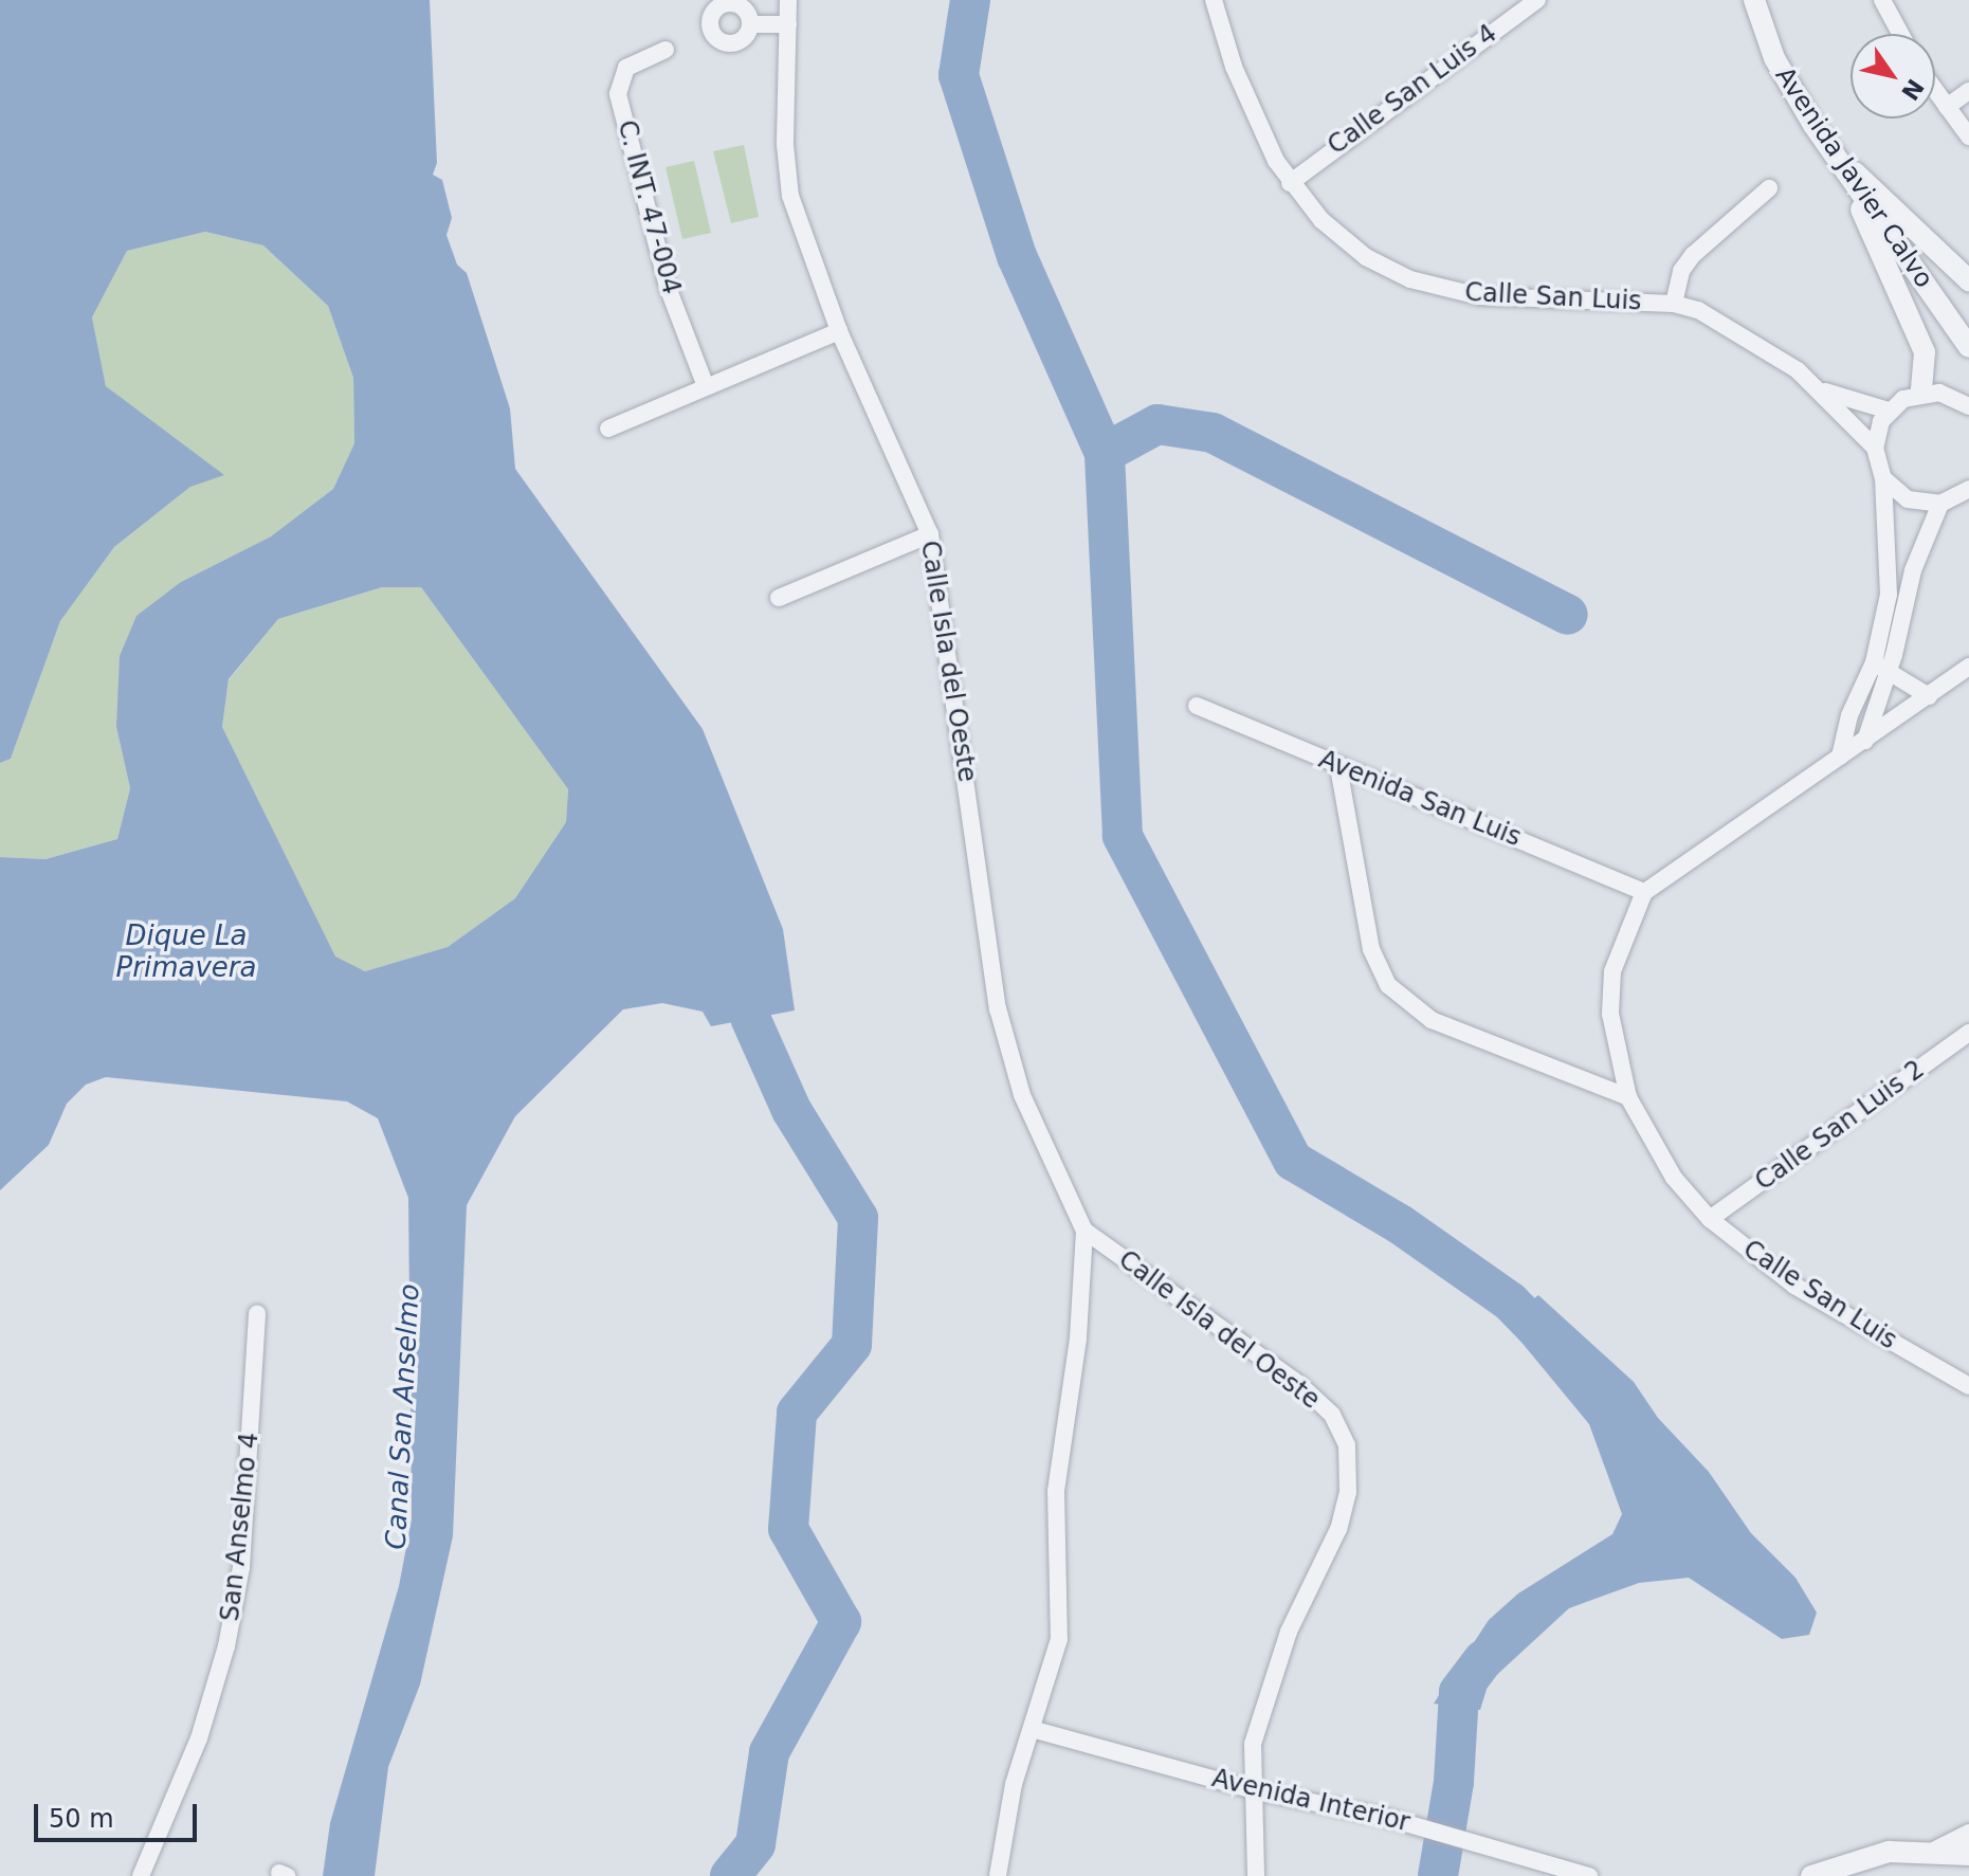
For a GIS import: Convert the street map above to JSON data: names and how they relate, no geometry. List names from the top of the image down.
{
  "streets": {
    "street": [
      "Calle San Luis 4",
      "Avenida Javier Calvo",
      "C. INT. 47-004",
      "Calle San Luis",
      "Calle Isla del Oeste",
      "Avenida San Luis",
      "Calle San Luis 2",
      "San Anselmo 4",
      "Avenida Interior"
    ]
  },
  "crossings": [
    ["Calle San Luis 4", "Calle San Luis"],
    ["Calle San Luis", "Avenida San Luis"],
    ["Calle San Luis", "Calle San Luis 2"],
    ["Calle Isla del Oeste", "Avenida Interior"]
  ],
  "water": ["Dique La Primavera", "Canal San Anselmo"],
  "scale_bar": "50 m",
  "north": "bottom right"
}
